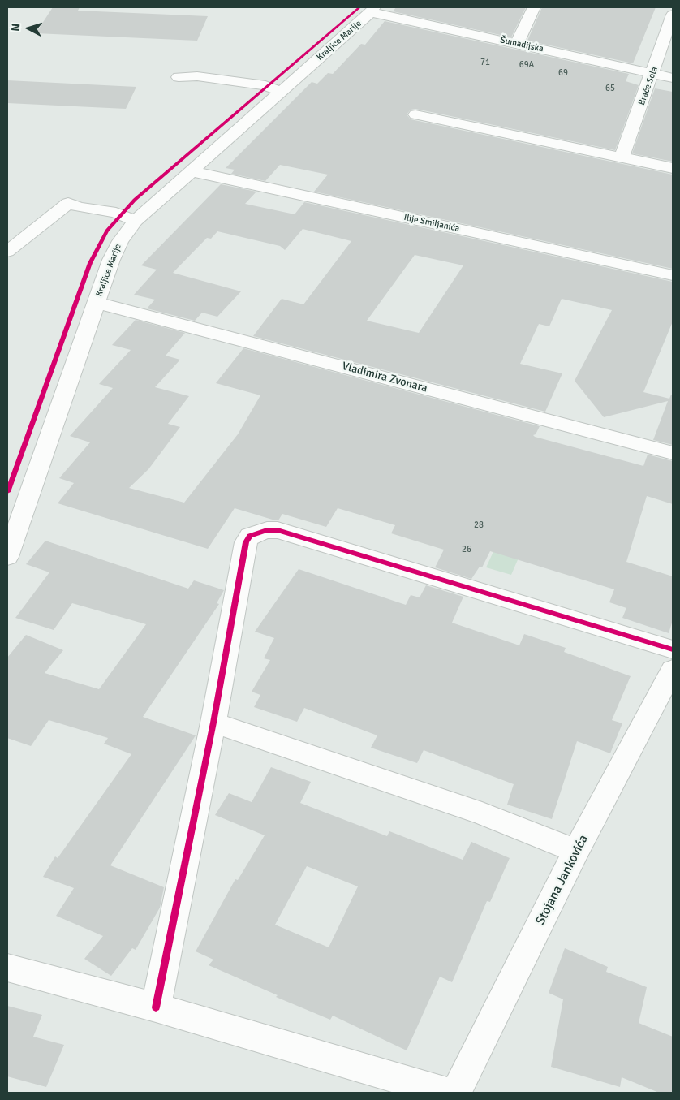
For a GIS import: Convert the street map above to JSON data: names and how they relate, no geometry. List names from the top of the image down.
{
  "streets": {
    "street": [
      "Kraljice Marije",
      "Šumadijska",
      "Braće Sola",
      "Ilije Smiljanića",
      "Vladimira Zvonara",
      "Stojana Jankovića"
    ]
  },
  "crossings": [
    ["Kraljice Marije", "Šumadijska"],
    ["Kraljice Marije", "Ilije Smiljanića"],
    ["Kraljice Marije", "Vladimira Zvonara"],
    ["Šumadijska", "Braće Sola"]
  ],
  "house_numbers": [
    "71",
    "69A",
    "69",
    "65",
    "28",
    "26"
  ],
  "north": "left"
}
